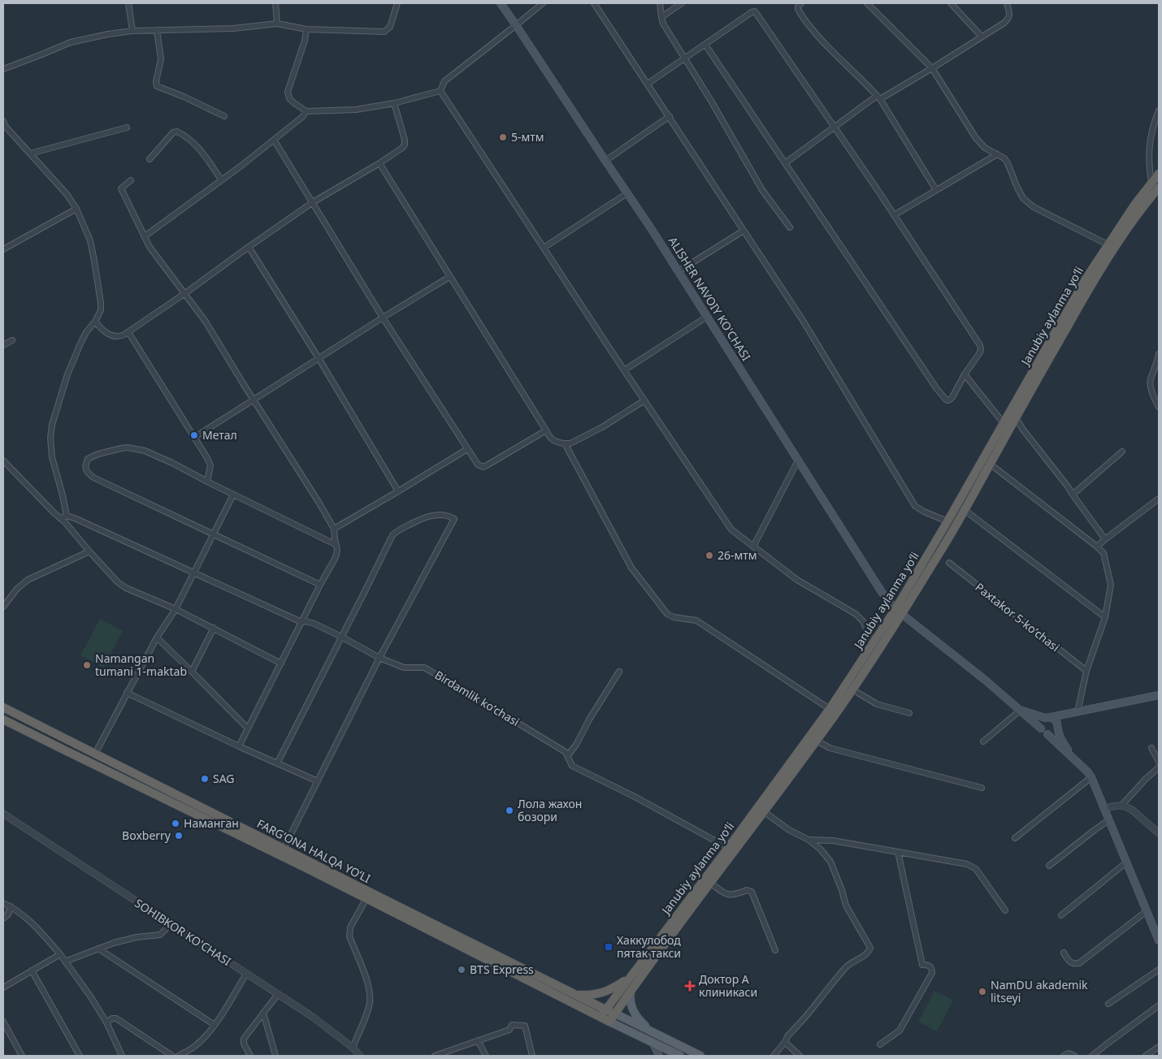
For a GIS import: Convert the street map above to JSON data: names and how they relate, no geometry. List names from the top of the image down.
{
  "streets": {
    "highway": ["Janubiy aylanma yoʻli", "FARG‘ONA HALQA YO‘LI"],
    "main road": ["ALISHER NAVOIY KO'CHASI"],
    "street": ["Paxtakor 5-koʻchasi", "Birdamlik koʻchasi", "SOHIBKOR KO'CHASI"]
  },
  "crossings": [
    ["ALISHER NAVOIY KO'CHASI", "Janubiy aylanma yoʻli"],
    ["Janubiy aylanma yoʻli", "Birdamlik koʻchasi"],
    ["Janubiy aylanma yoʻli", "FARG‘ONA HALQA YO‘LI"]
  ],
  "places": {
    "other": [
      "5-мтм",
      "Метал",
      "26-мтм",
      "Namangan tumani 1-maktab",
      "SAG",
      "Лола жахон бозори",
      "Наманган",
      "Boxberry",
      "BTS Express",
      "NamDU akademik litseyi"
    ],
    "transit": ["Хаккулобод пятак такси"],
    "health": ["Доктор А клиникаси"]
  }
}
